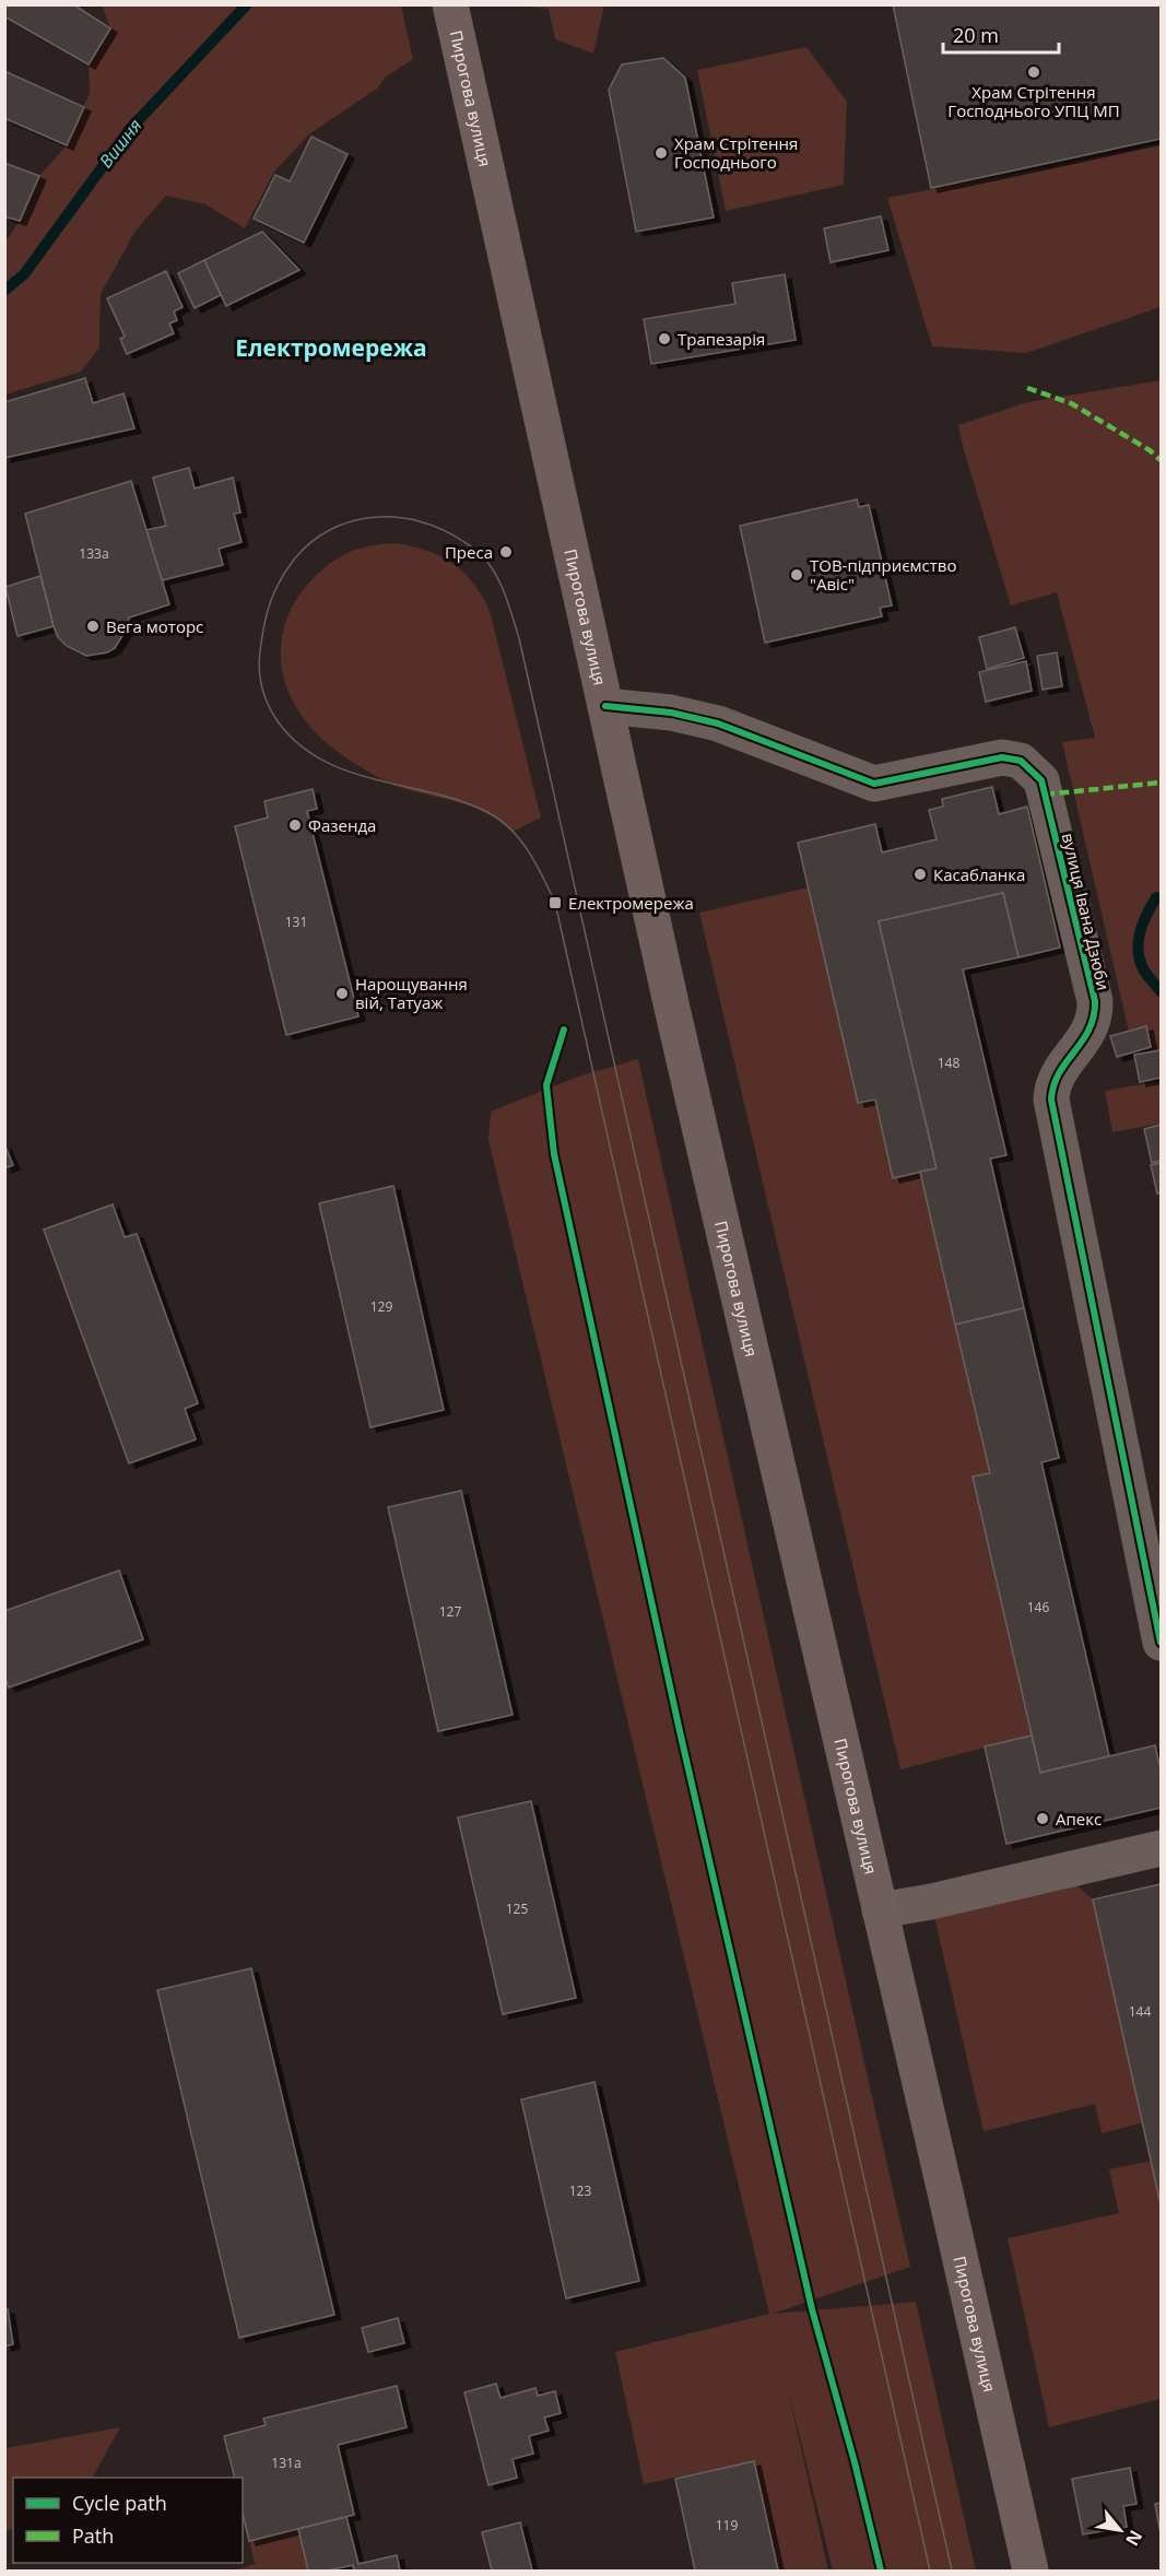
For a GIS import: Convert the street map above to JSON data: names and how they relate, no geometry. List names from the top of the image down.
{
  "streets": {
    "main road": ["Пирогова вулиця"],
    "street": ["вулиця Івана Дзюби"]
  },
  "crossings": [
    ["Пирогова вулиця", "вулиця Івана Дзюби"]
  ],
  "districts": ["Електромережа"],
  "water": ["Вишня"],
  "places": {
    "other": [
      "Храм Стрітення Господнього УПЦ МП",
      "Храм Стрітення Господнього",
      "Трапезарія",
      "Преса",
      "ТОВ-підприємство \"Авіс\"",
      "Вега моторс",
      "Фазенда",
      "Касабланка",
      "Нарощування вій, Татуаж",
      "Апекс"
    ],
    "transit": ["Електромережа"]
  },
  "house_numbers": [
    "133а",
    "131",
    "148",
    "129",
    "146",
    "127",
    "125",
    "144",
    "123",
    "131а",
    "119"
  ],
  "legend": ["Cycle path", "Path"],
  "scale_bar": "20 m",
  "north": "bottom right"
}
